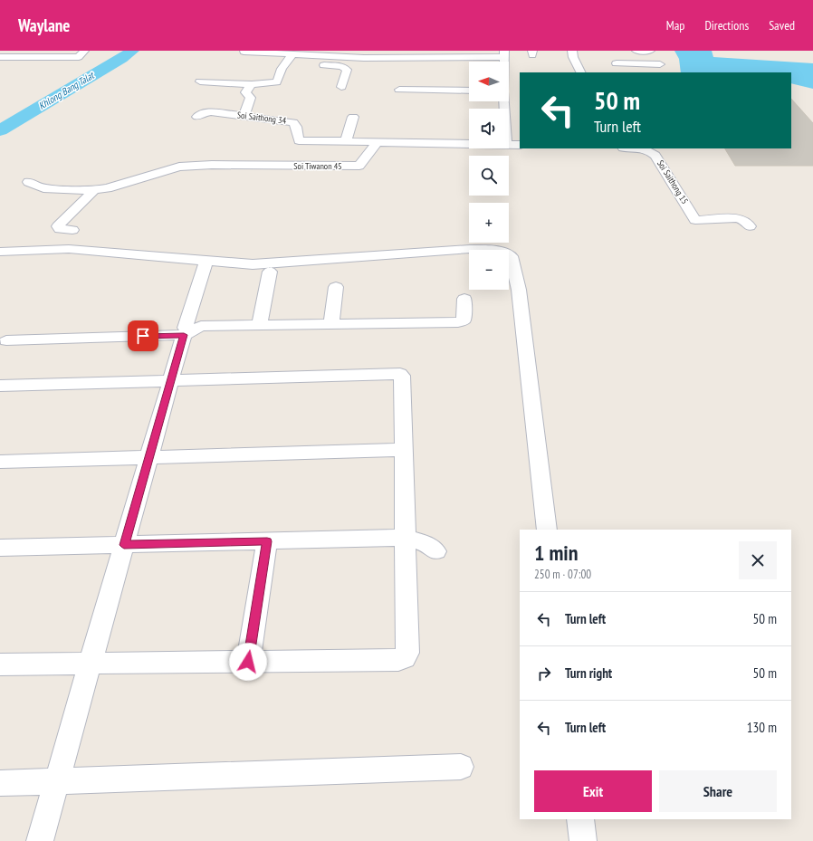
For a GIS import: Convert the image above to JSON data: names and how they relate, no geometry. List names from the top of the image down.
{
  "streets": {
    "street": ["Soi Saithong 34", "Soi Tiwanon 45", "Soi Saithong 15"]
  },
  "crossings": [
    ["Soi Saithong 34", "Soi Tiwanon 45"]
  ],
  "water": ["Khlong Bang Talat"],
  "north": "left",
  "page": {
    "header": "Waylane",
    "nav": ["Map", "Directions", "Saved"],
    "map_buttons": ["+", "−"],
    "turn": ["50 m", "Turn left"],
    "heading": ["1 min", "250 m · 07:00"],
    "list": [
      {
        "name": "Turn left",
        "value": "50 m"
      },
      {
        "name": "Turn right",
        "value": "50 m"
      },
      {
        "name": "Turn left",
        "value": "130 m"
      }
    ],
    "buttons": ["Exit", "Share"]
  }
}
